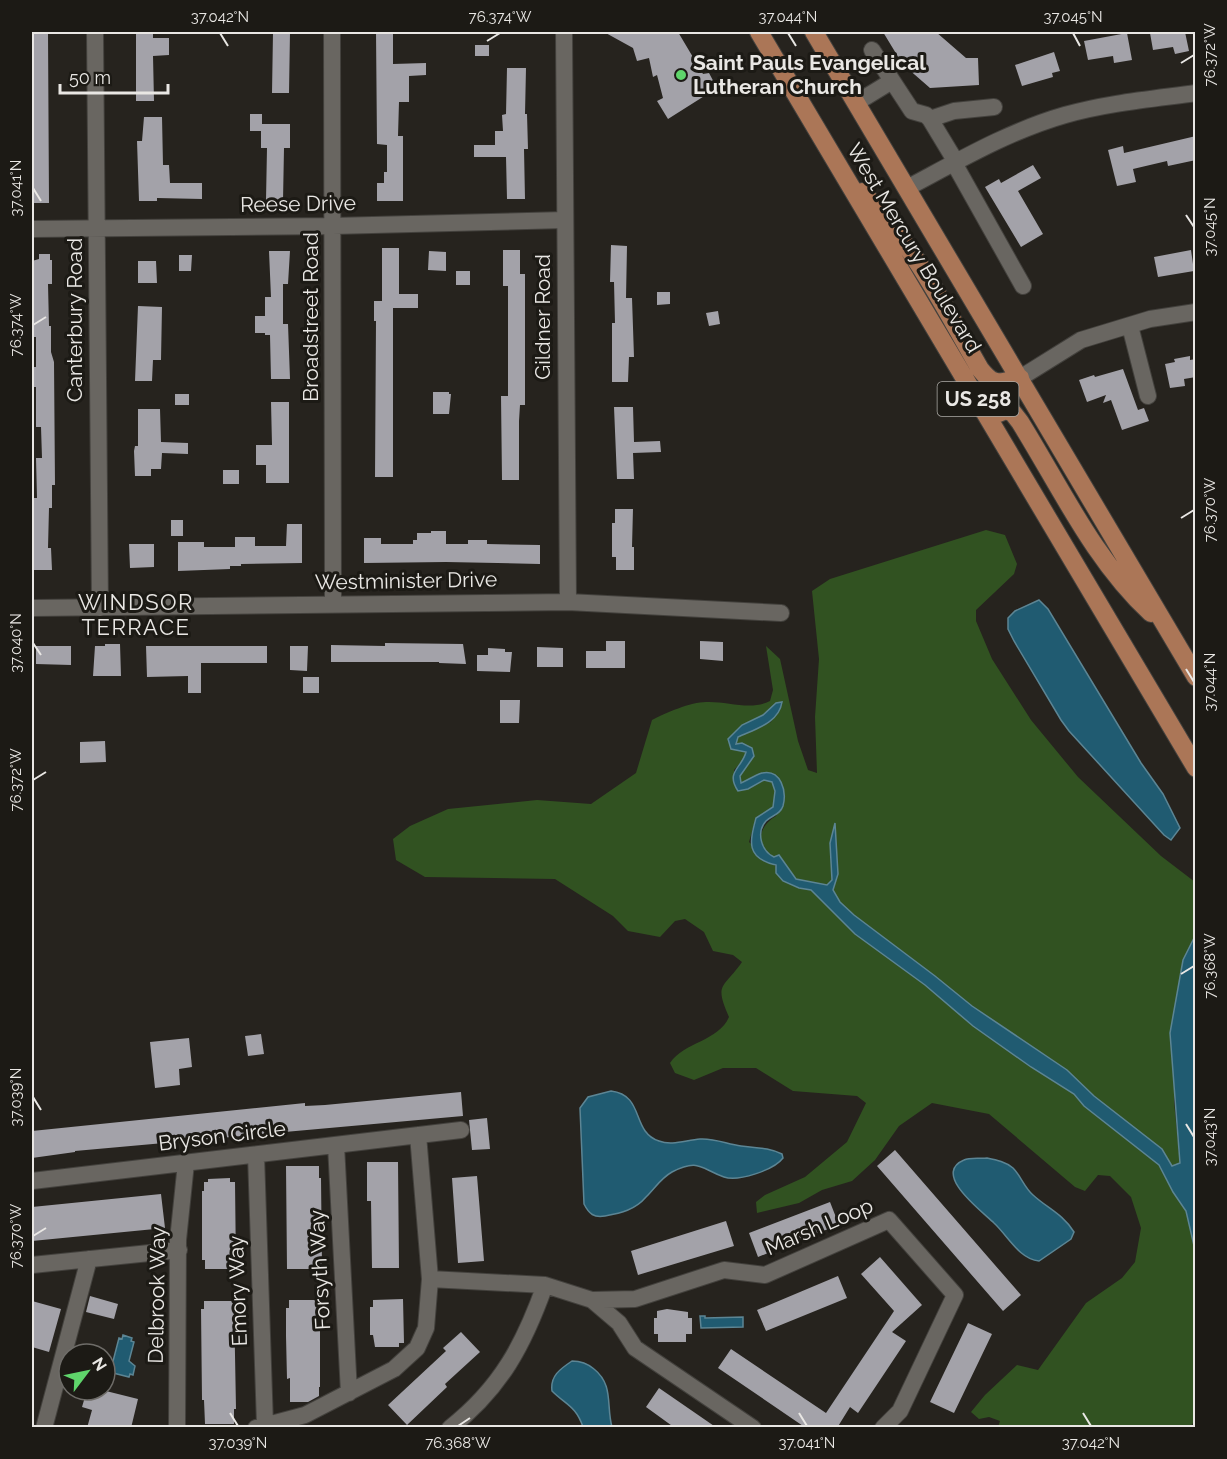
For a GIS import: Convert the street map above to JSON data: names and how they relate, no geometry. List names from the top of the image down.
{
  "streets": {
    "main road": ["West Mercury Boulevard", "US 258"],
    "street": [
      "Reese Drive",
      "Broadstreet Road",
      "Gildner Road",
      "Canterbury Road",
      "Westminister Drive",
      "Bryson Circle",
      "Marsh Loop",
      "Forsyth Way",
      "Emory Way",
      "Delbrook Way"
    ]
  },
  "crossings": [
    ["Reese Drive", "Broadstreet Road"],
    ["Reese Drive", "Gildner Road"],
    ["Reese Drive", "Canterbury Road"],
    ["Broadstreet Road", "Westminister Drive"],
    ["Gildner Road", "Westminister Drive"],
    ["Canterbury Road", "Westminister Drive"],
    ["Bryson Circle", "Forsyth Way"],
    ["Bryson Circle", "Emory Way"],
    ["Bryson Circle", "Delbrook Way"]
  ],
  "districts": ["WINDSOR TERRACE"],
  "places": ["Saint Pauls Evangelical Lutheran Church"],
  "scale_bar": "50 m",
  "north": "top right",
  "coordinates": [
    "37.042°N",
    "76.374°W",
    "37.044°N",
    "37.045°N",
    "76.372°W",
    "37.041°N",
    "76.370°W",
    "37.040°N",
    "76.368°W",
    "37.039°N",
    "37.043°N"
  ]
}
